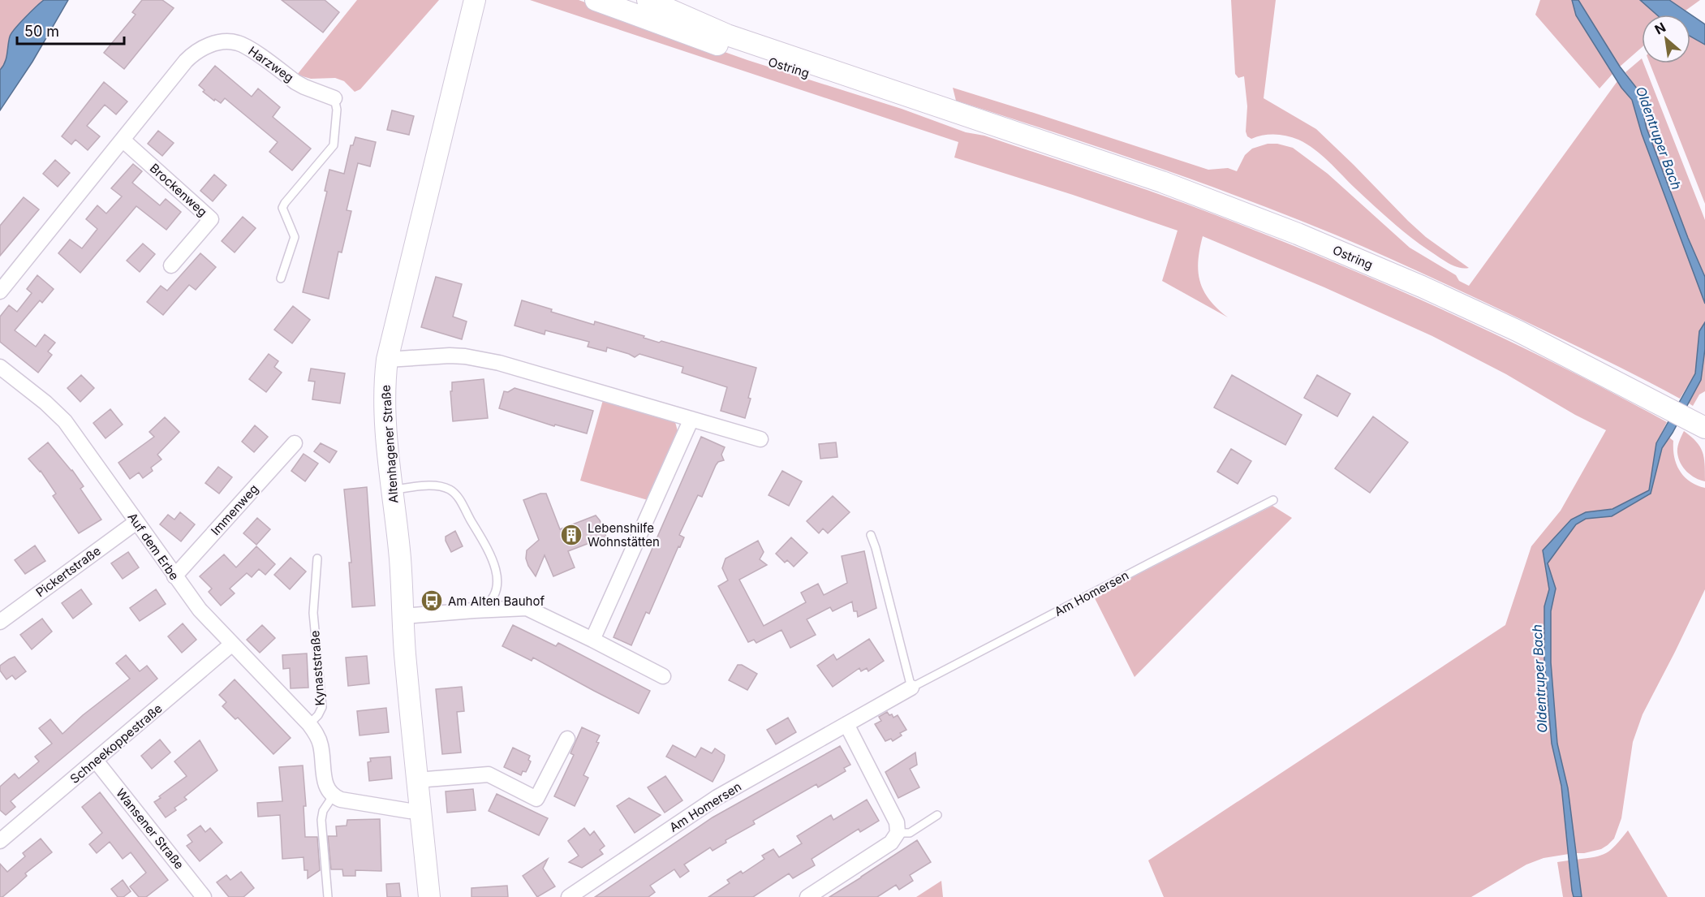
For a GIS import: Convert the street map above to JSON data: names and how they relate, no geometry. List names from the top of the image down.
{
  "streets": {
    "main road": ["Ostring", "Altenhagener Straße"],
    "street": [
      "Harzweg",
      "Brockenweg",
      "Immenweg",
      "Auf dem Erbe",
      "Pickertstraße",
      "Am Homersen",
      "Schneekoppestraße",
      "Wansener Straße"
    ],
    "lane": ["Kynaststraße"]
  },
  "crossings": [
    ["Harzweg", "Brockenweg"],
    ["Immenweg", "Auf dem Erbe"],
    ["Auf dem Erbe", "Pickertstraße"],
    ["Auf dem Erbe", "Kynaststraße"],
    ["Auf dem Erbe", "Schneekoppestraße"],
    ["Schneekoppestraße", "Wansener Straße"]
  ],
  "water": ["Oldentruper Bach"],
  "places": {
    "building": ["Lebenshilfe Wohnstätten"],
    "bus stop": ["Am Alten Bauhof"]
  },
  "scale_bar": "50 m",
  "north": "top left"
}
